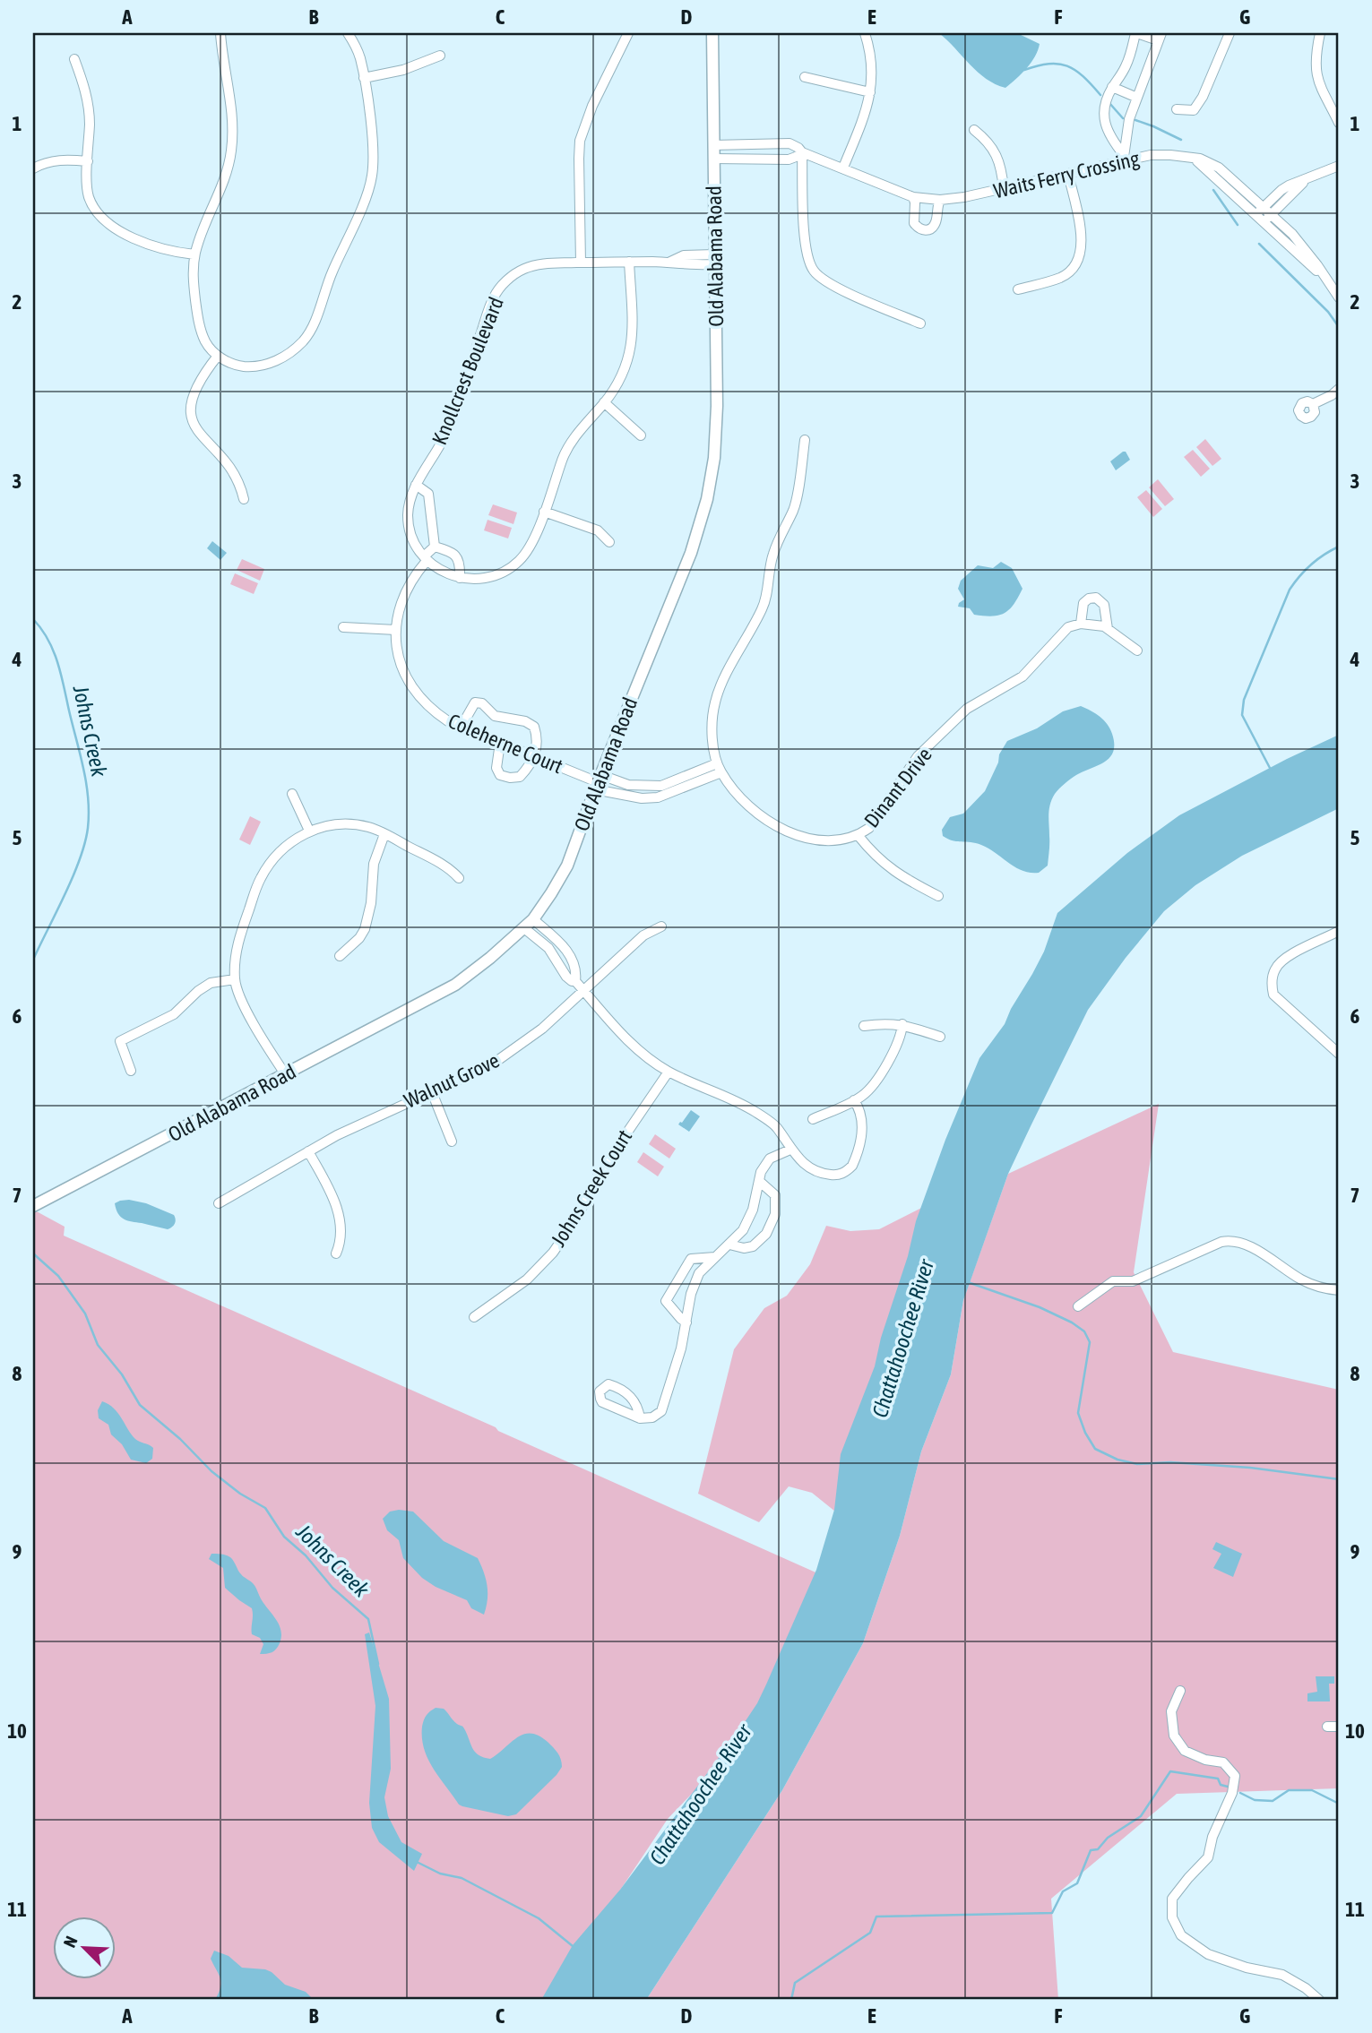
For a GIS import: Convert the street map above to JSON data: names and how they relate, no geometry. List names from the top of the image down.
{
  "streets": {
    "main road": ["Old Alabama Road"],
    "street": [
      "Waits Ferry Crossing",
      "Knollcrest Boulevard",
      "Coleherne Court",
      "Dinant Drive",
      "Walnut Grove",
      "Johns Creek Court"
    ]
  },
  "crossings": [
    ["Waits Ferry Crossing", "Old Alabama Road"],
    ["Old Alabama Road", "Knollcrest Boulevard"],
    ["Old Alabama Road", "Coleherne Court"],
    ["Knollcrest Boulevard", "Coleherne Court"]
  ],
  "water": ["Johns Creek", "Chattahoochee River"],
  "north": "top left",
  "grid": {
    "columns": [
      "A",
      "B",
      "C",
      "D",
      "E",
      "F",
      "G"
    ],
    "rows": [
      "1",
      "2",
      "3",
      "4",
      "5",
      "6",
      "7",
      "8",
      "9",
      "10",
      "11"
    ]
  }
}
